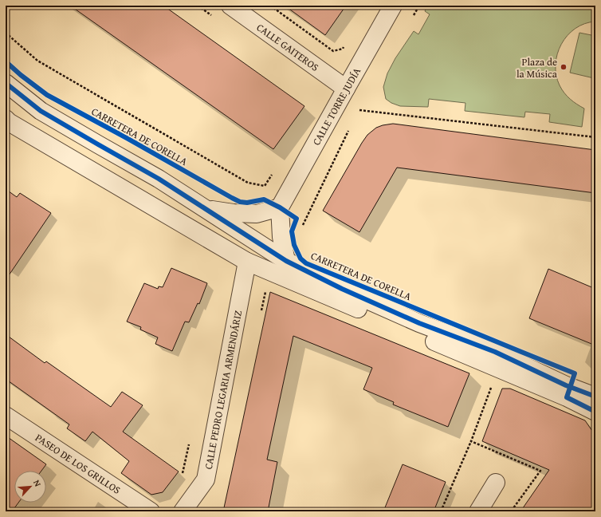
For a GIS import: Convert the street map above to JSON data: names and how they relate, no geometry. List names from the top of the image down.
{
  "streets": {
    "street": [
      "CALLE GAITEROS",
      "CALLE TORRE JUDÍA",
      "CARRETERA DE CORELLA",
      "CALLE PEDRO LEGARIA ARMENDÁRIZ",
      "PASEO DE LOS GRILLOS"
    ]
  },
  "crossings": [
    ["CALLE GAITEROS", "CALLE TORRE JUDÍA"]
  ],
  "places": ["Plaza de la Música"],
  "north": "top right"
}
